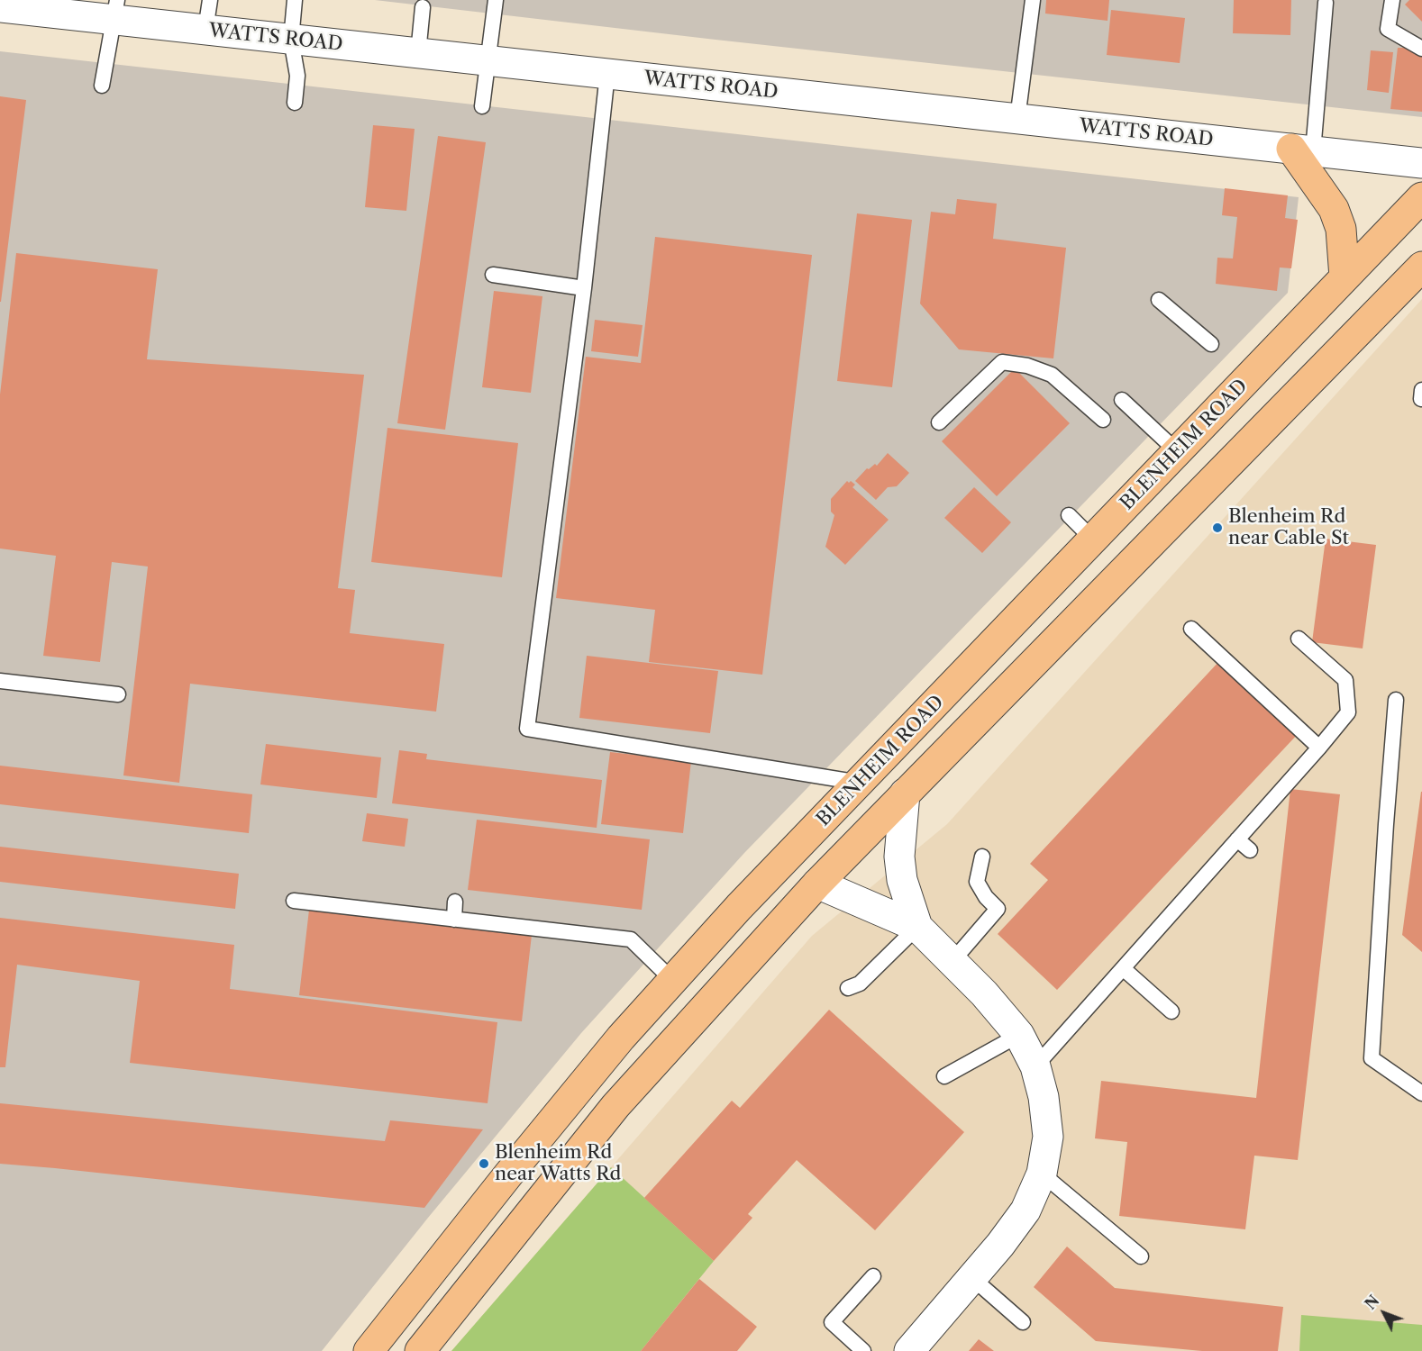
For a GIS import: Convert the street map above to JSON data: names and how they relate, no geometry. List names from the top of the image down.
{
  "streets": {
    "main road": ["BLENHEIM ROAD"],
    "street": ["WATTS ROAD"]
  },
  "places": ["Blenheim Rd near Cable St", "Blenheim Rd near Watts Rd"],
  "north": "top left"
}
